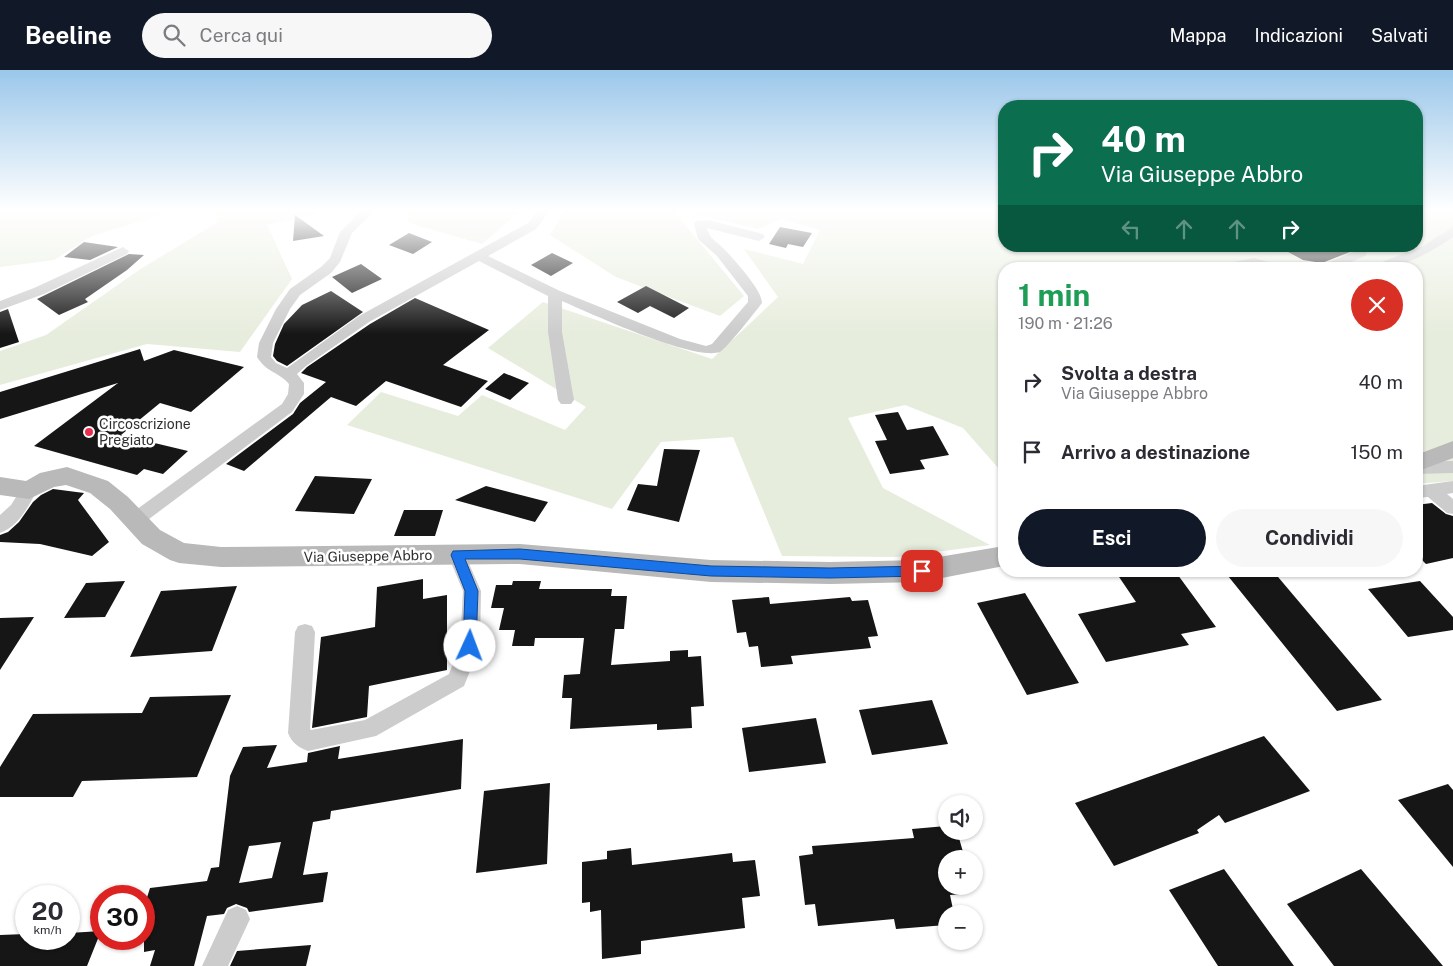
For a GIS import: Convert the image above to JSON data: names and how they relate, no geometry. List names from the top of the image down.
{
  "streets": {
    "street": ["Via Giuseppe Abbro"]
  },
  "places": ["Circoscrizione Pregiato"],
  "page": {
    "header": "Beeline",
    "search": "Cerca qui",
    "nav": ["Mappa", "Indicazioni", "Salvati"],
    "turn": ["40 m", "Via Giuseppe Abbro"],
    "heading": ["1 min", "190 m · 21:26"],
    "list": [
      {
        "name": "Svolta a destra",
        "note": "Via Giuseppe Abbro",
        "value": "40 m"
      },
      {
        "name": "Arrivo a destinazione",
        "value": "150 m"
      }
    ],
    "buttons": ["Esci", "Condividi"],
    "map_buttons": ["+", "−"],
    "speed": "20 km/h",
    "limit": "30"
  }
}
